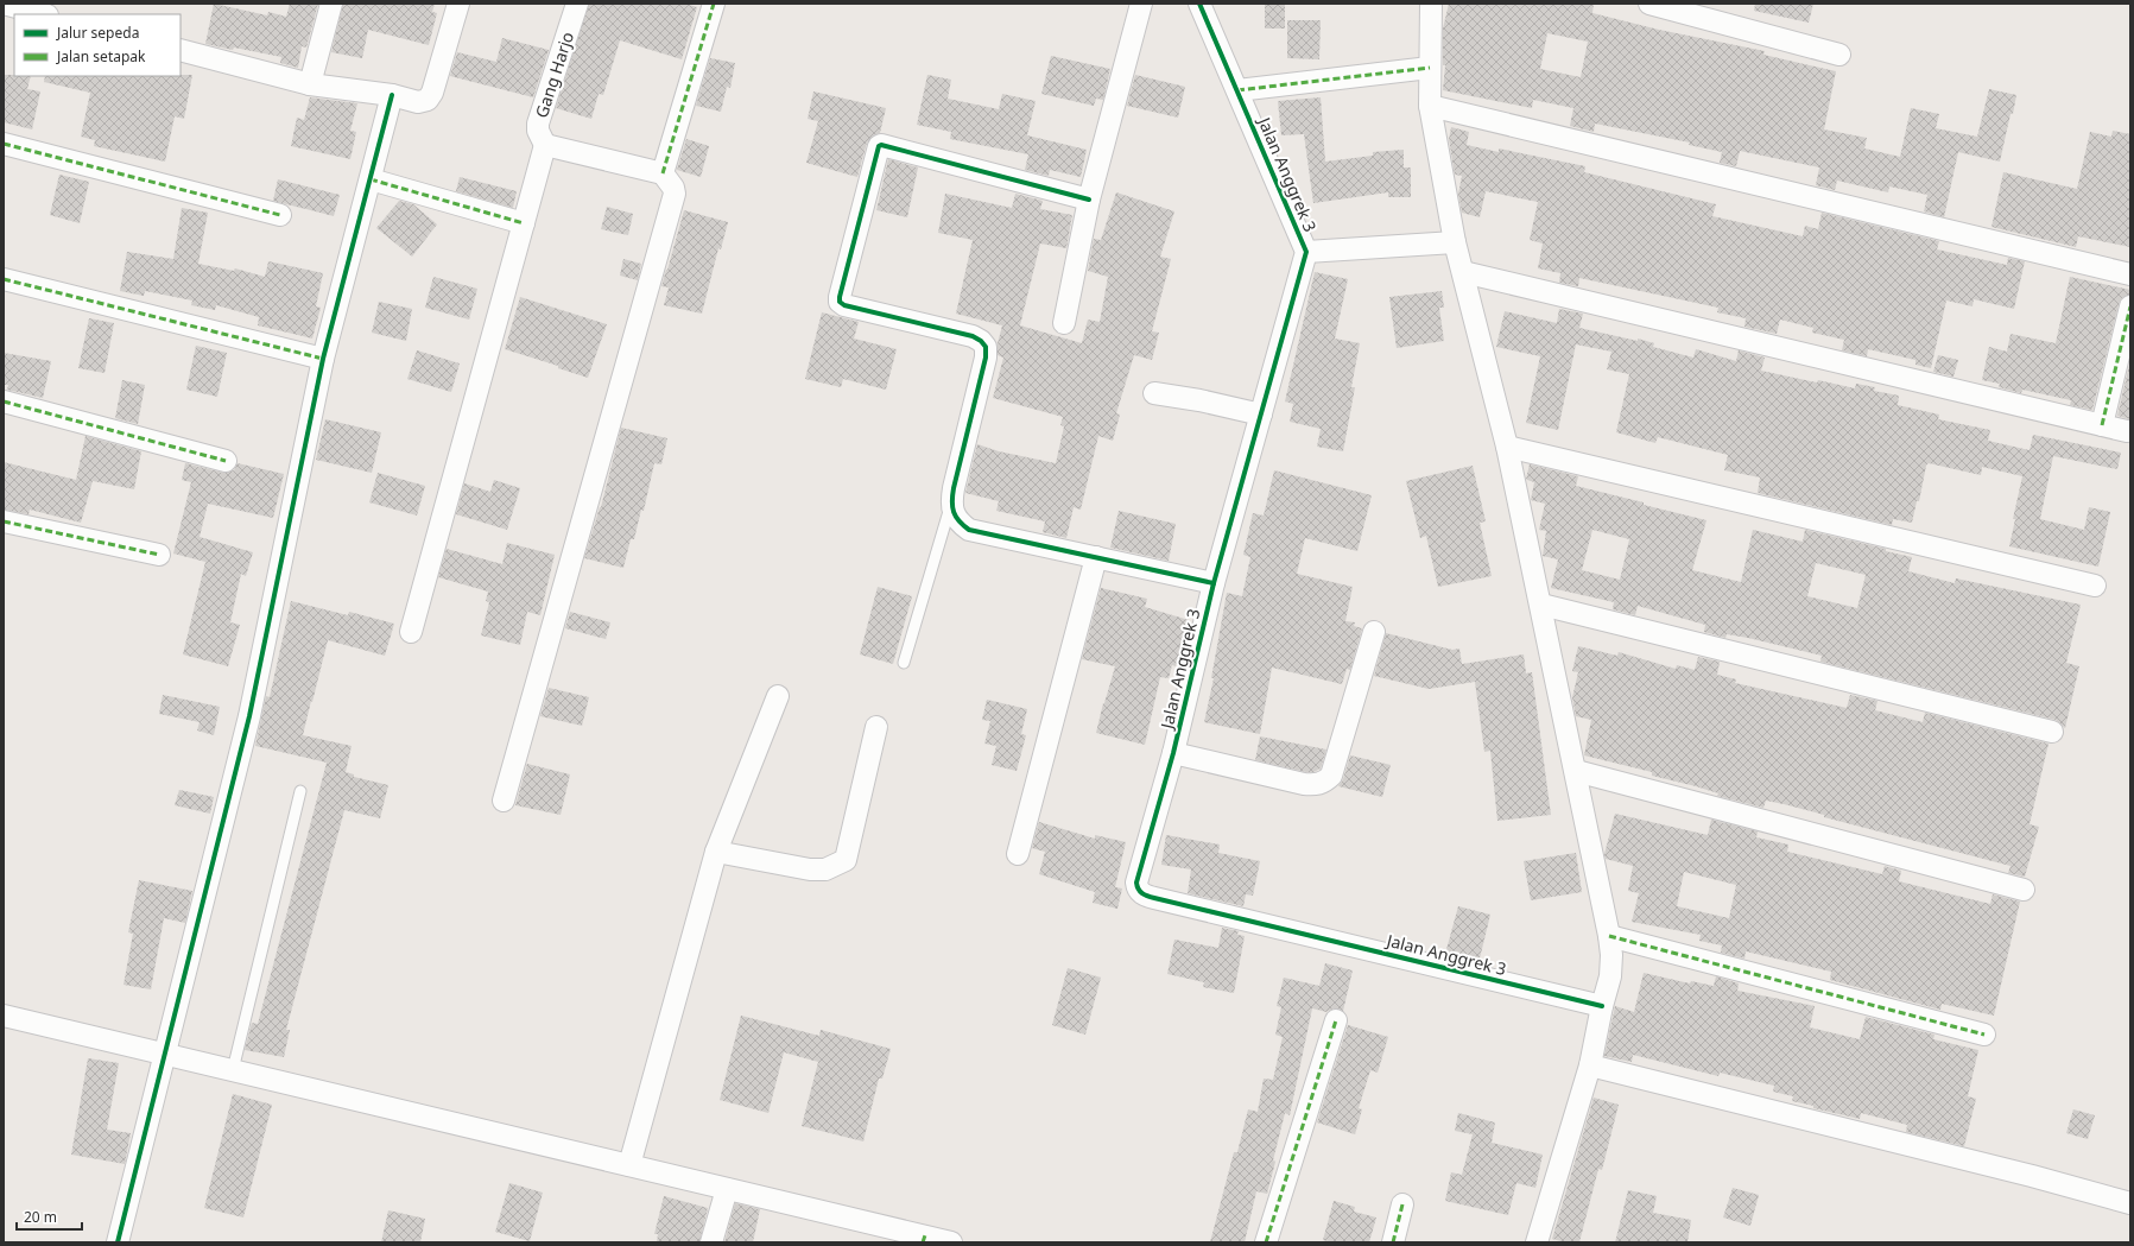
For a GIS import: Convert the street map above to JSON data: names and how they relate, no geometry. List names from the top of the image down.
{
  "streets": {
    "street": ["Gang Harjo", "Jalan Anggrek 3"]
  },
  "legend": ["Jalur sepeda", "Jalan setapak"],
  "scale_bar": "20 m"
}
